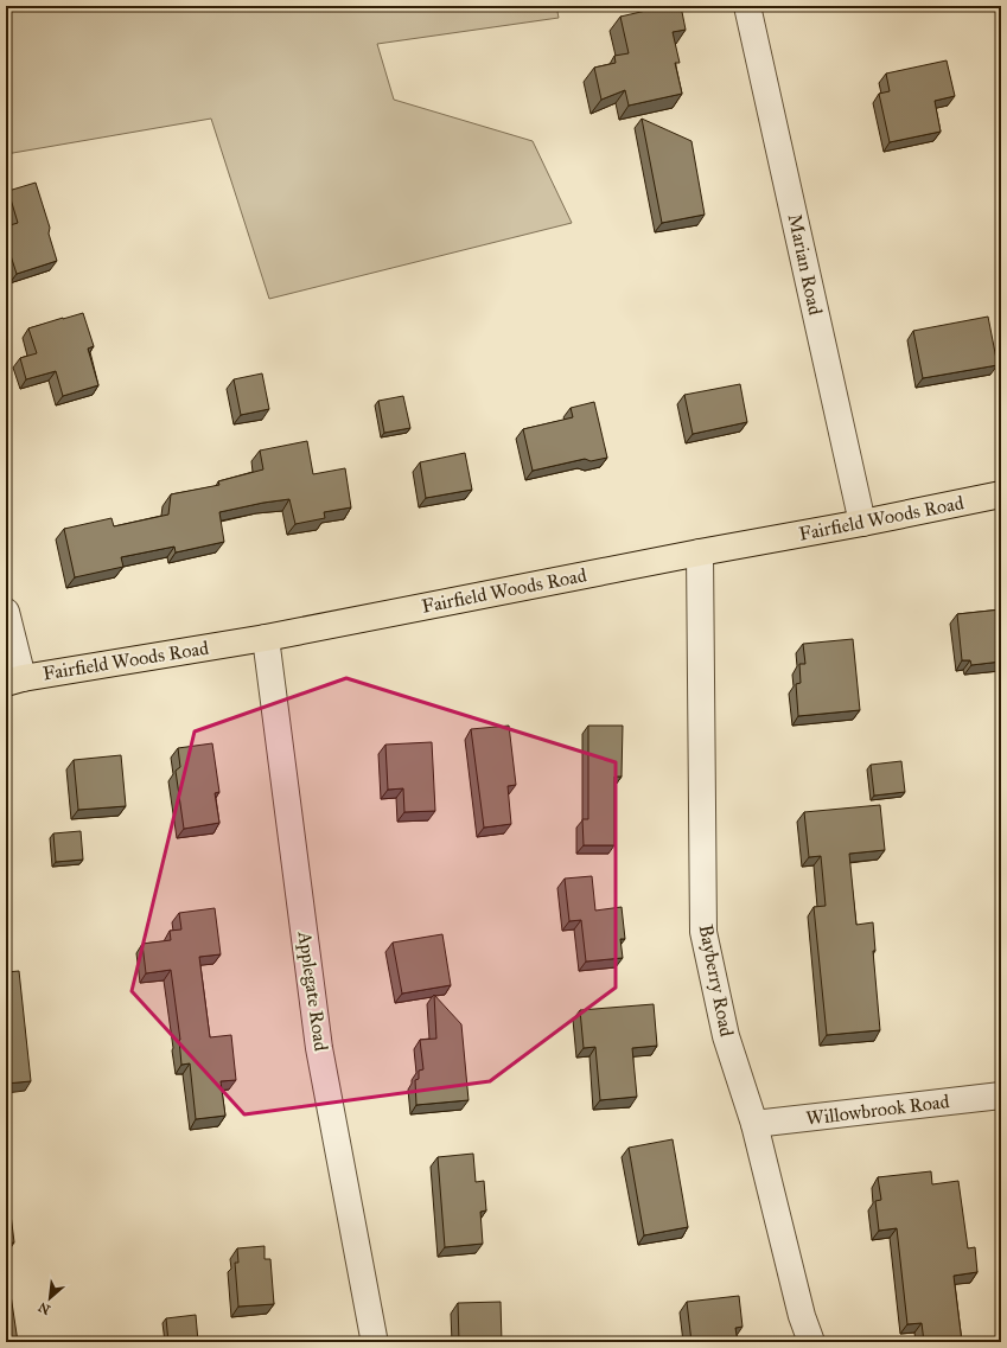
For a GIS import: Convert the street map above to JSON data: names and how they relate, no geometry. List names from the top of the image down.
{
  "streets": {
    "main road": ["Fairfield Woods Road"],
    "street": [
      "Marian Road",
      "Bayberry Road",
      "Applegate Road",
      "Willowbrook Road"
    ]
  },
  "crossings": [
    ["Marian Road", "Fairfield Woods Road"],
    ["Fairfield Woods Road", "Bayberry Road"],
    ["Fairfield Woods Road", "Applegate Road"],
    ["Bayberry Road", "Willowbrook Road"]
  ],
  "north": "bottom left"
}
